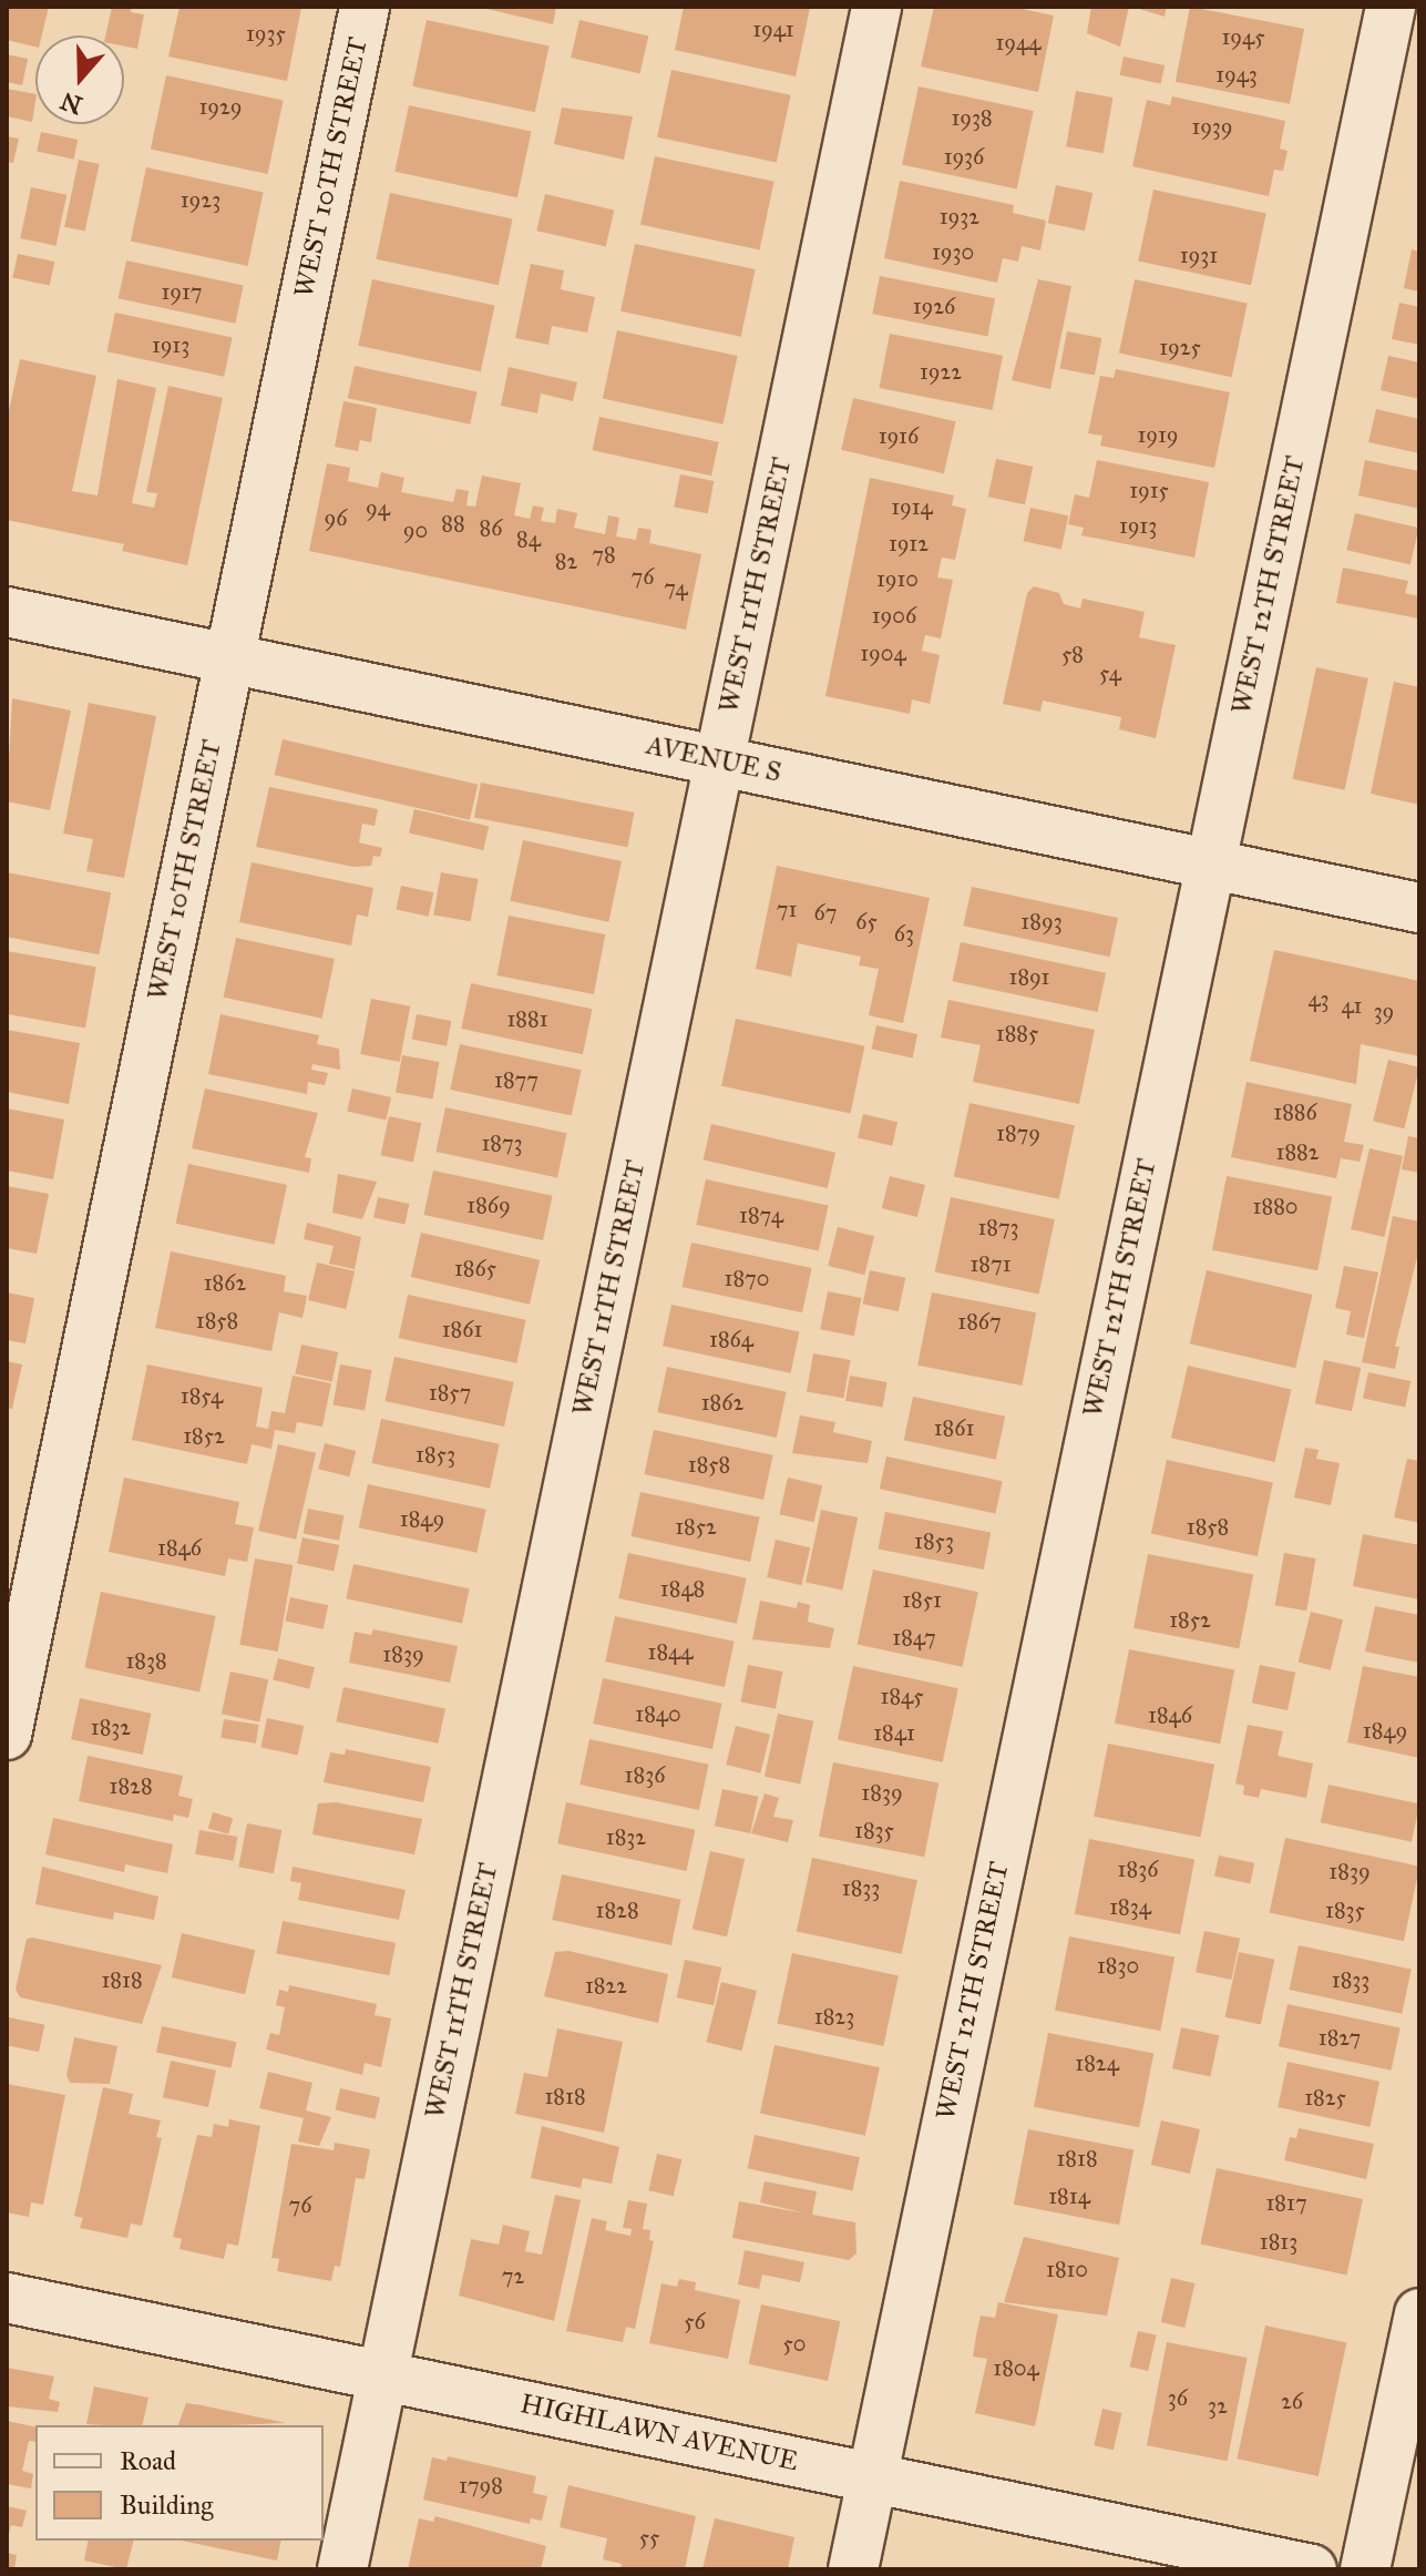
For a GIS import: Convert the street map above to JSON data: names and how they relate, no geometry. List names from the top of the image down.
{
  "streets": {
    "street": [
      "WEST 10TH STREET",
      "WEST 11TH STREET",
      "WEST 12TH STREET",
      "AVENUE S",
      "HIGHLAWN AVENUE"
    ]
  },
  "crossings": [
    ["WEST 10TH STREET", "AVENUE S"],
    ["WEST 11TH STREET", "AVENUE S"],
    ["WEST 11TH STREET", "HIGHLAWN AVENUE"],
    ["WEST 12TH STREET", "AVENUE S"],
    ["WEST 12TH STREET", "HIGHLAWN AVENUE"]
  ],
  "house_numbers": [
    "1941",
    "1935",
    "1945",
    "1944",
    "1943",
    "1929",
    "1938",
    "1939",
    "1936",
    "1923",
    "1932",
    "1930",
    "1931",
    "1917",
    "1926",
    "1913",
    "1925",
    "1922",
    "1919",
    "1916",
    "1915",
    "1914",
    "94",
    "96",
    "88",
    "1913",
    "86",
    "90",
    "84",
    "1912",
    "78",
    "82",
    "76",
    "1910",
    "74",
    "1906",
    "1904",
    "58",
    "54",
    "71",
    "67",
    "65",
    "1893",
    "63",
    "1891",
    "43",
    "41",
    "39",
    "1881",
    "1885",
    "1877",
    "1886",
    "1879",
    "1873",
    "1882",
    "1869",
    "1880",
    "1874",
    "1873",
    "1871",
    "1865",
    "1870",
    "1862",
    "1858",
    "1867",
    "1861",
    "1864",
    "1857",
    "1854",
    "1862",
    "1861",
    "1852",
    "1853",
    "1858",
    "1849",
    "1852",
    "1858",
    "1853",
    "1846",
    "1848",
    "1851",
    "1852",
    "1847",
    "1844",
    "1839",
    "1838",
    "1845",
    "1840",
    "1846",
    "1832",
    "1849",
    "1841",
    "1836",
    "1828",
    "1839",
    "1835",
    "1832",
    "1836",
    "1839",
    "1833",
    "1834",
    "1828",
    "1835",
    "1830",
    "1818",
    "1833",
    "1822",
    "1823",
    "1827",
    "1824",
    "1818",
    "1825",
    "1818",
    "1814",
    "1817",
    "76",
    "1813",
    "1810",
    "72",
    "56",
    "50",
    "1804",
    "36",
    "26",
    "32",
    "1798",
    "55"
  ],
  "legend": ["Road", "Building"],
  "north": "bottom"
}
